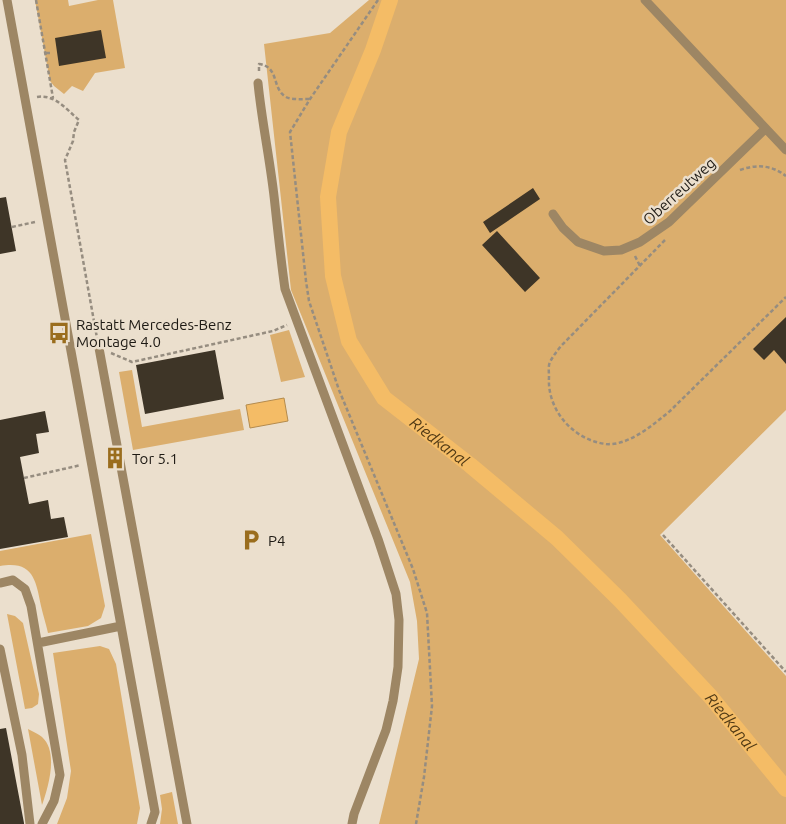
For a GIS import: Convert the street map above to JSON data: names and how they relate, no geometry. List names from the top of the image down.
{
  "streets": {
    "lane": ["Oberreutweg"]
  },
  "water": ["Riedkanal"],
  "places": {
    "bus stop": ["Rastatt Mercedes-Benz Montage 4.0"],
    "building": ["Tor 5.1"],
    "parking": ["P4"]
  }
}
